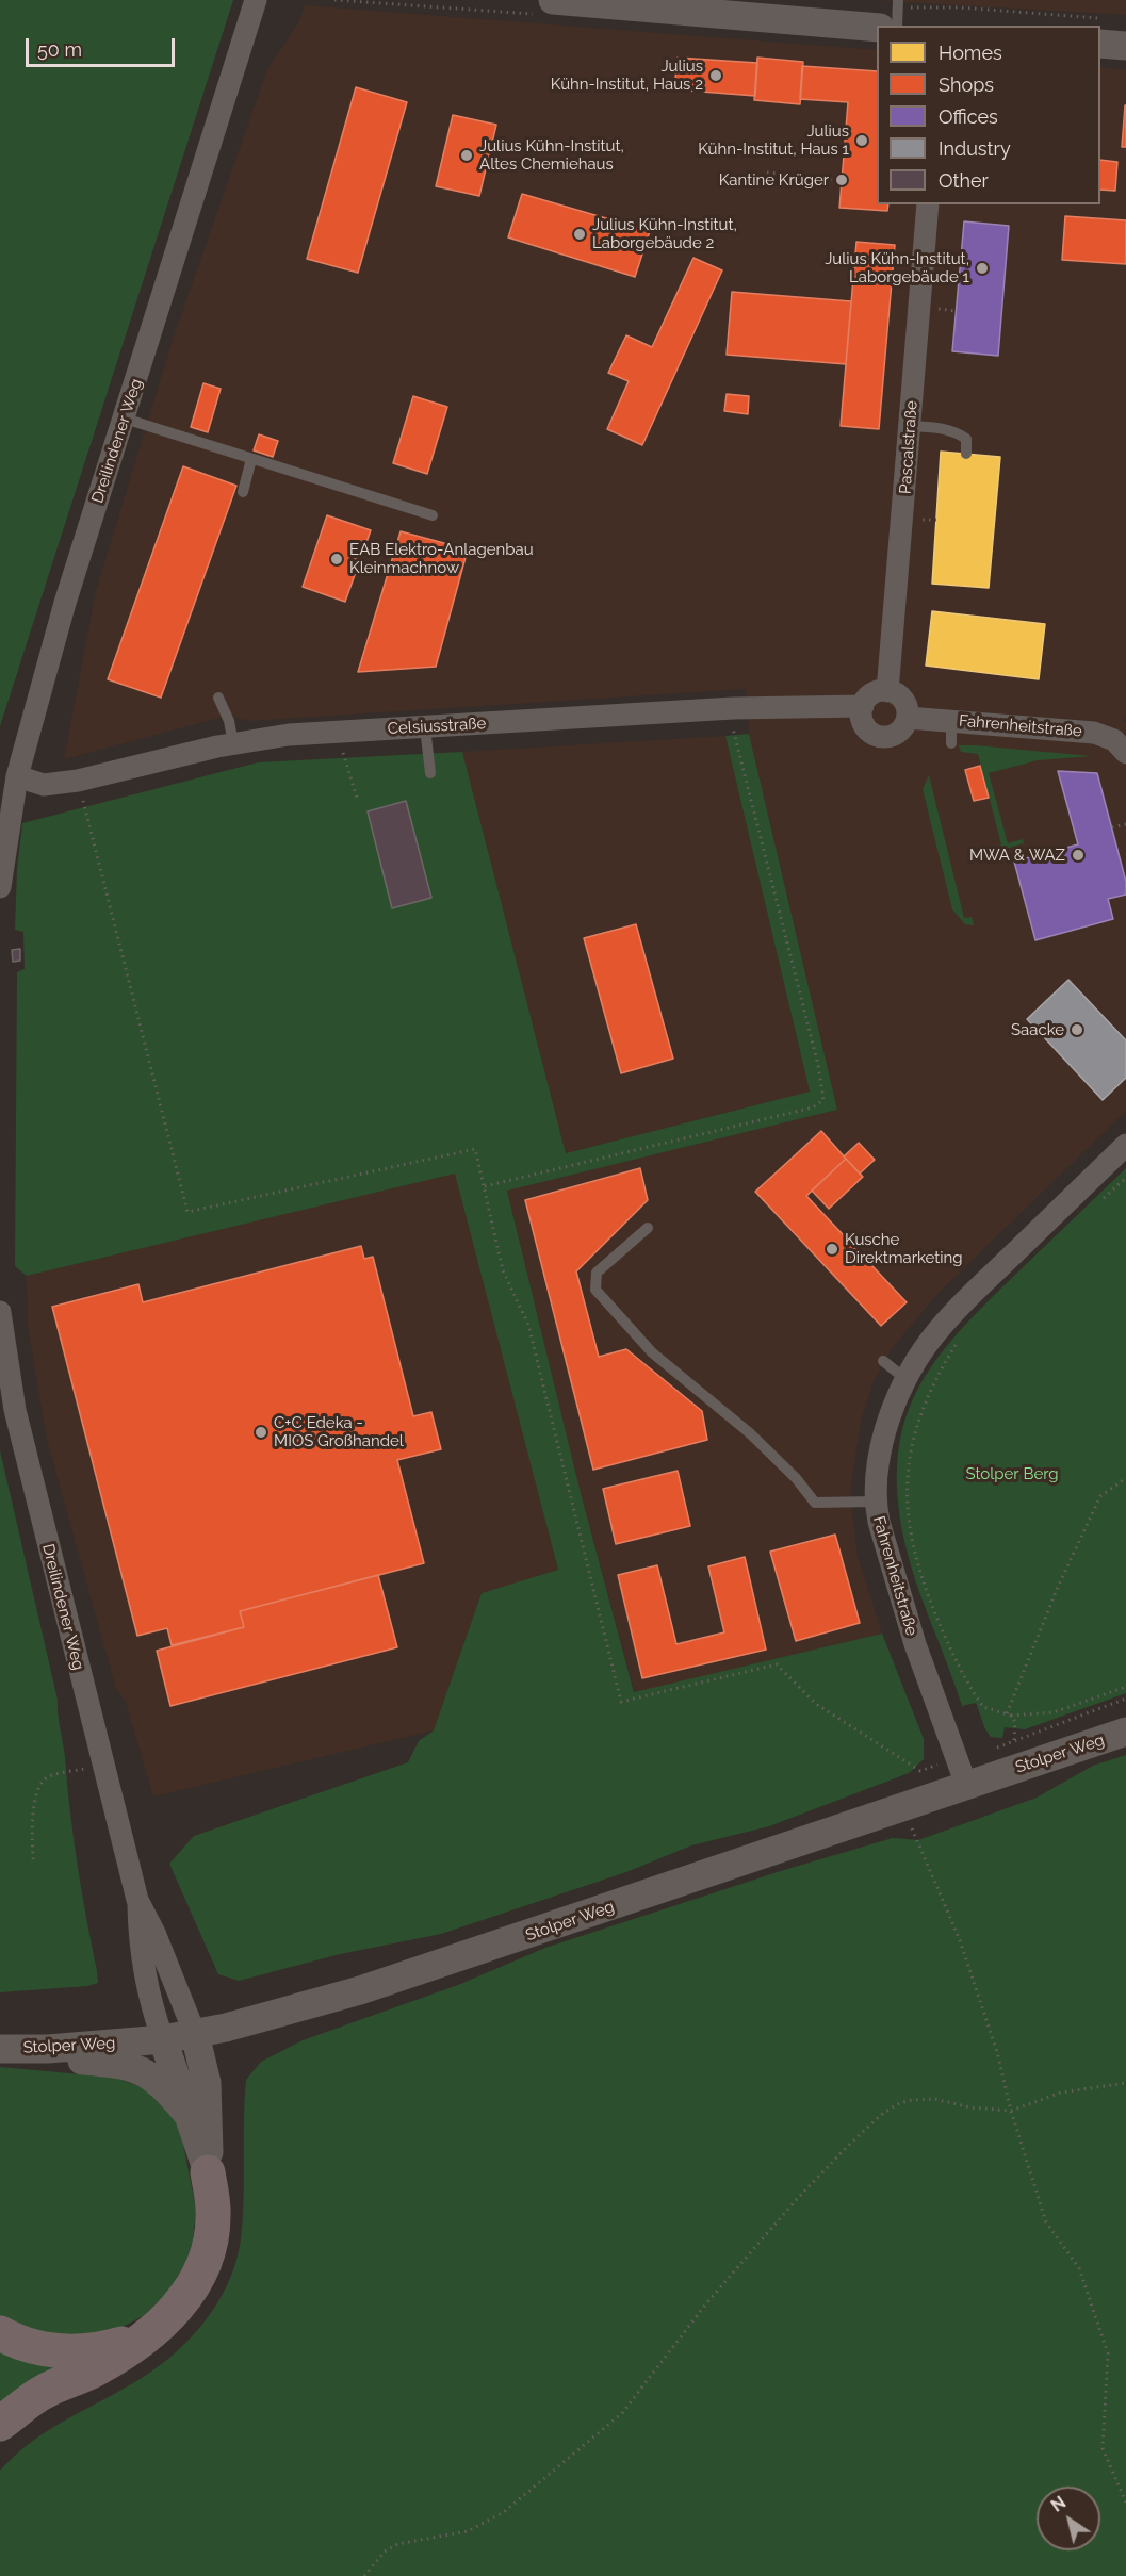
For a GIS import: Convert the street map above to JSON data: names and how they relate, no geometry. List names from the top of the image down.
{
  "streets": {
    "street": [
      "Dreilindener Weg",
      "Pascalstraße",
      "Celsiusstraße",
      "Fahrenheitstraße",
      "Stolper Weg"
    ]
  },
  "crossings": [
    ["Dreilindener Weg", "Celsiusstraße"],
    ["Dreilindener Weg", "Stolper Weg"],
    ["Pascalstraße", "Celsiusstraße"],
    ["Pascalstraße", "Fahrenheitstraße"],
    ["Celsiusstraße", "Fahrenheitstraße"],
    ["Fahrenheitstraße", "Stolper Weg"]
  ],
  "parks": ["Stolper Berg"],
  "places": [
    "Julius Kühn-Institut, Haus 2",
    "Julius Kühn-Institut, Haus 1",
    "Julius Kühn-Institut, Altes Chemiehaus",
    "Kantine Krüger",
    "Julius Kühn-Institut, Laborgebäude 2",
    "Julius Kühn-Institut, Laborgebäude 1",
    "EAB Elektro-Anlagenbau Kleinmachnow",
    "MWA & WAZ",
    "Saacke",
    "Kusche Direktmarketing",
    "C+C Edeka - MIOS Großhandel"
  ],
  "legend": [
    "Homes",
    "Shops",
    "Offices",
    "Industry",
    "Other"
  ],
  "scale_bar": "50 m",
  "north": "top left"
}
